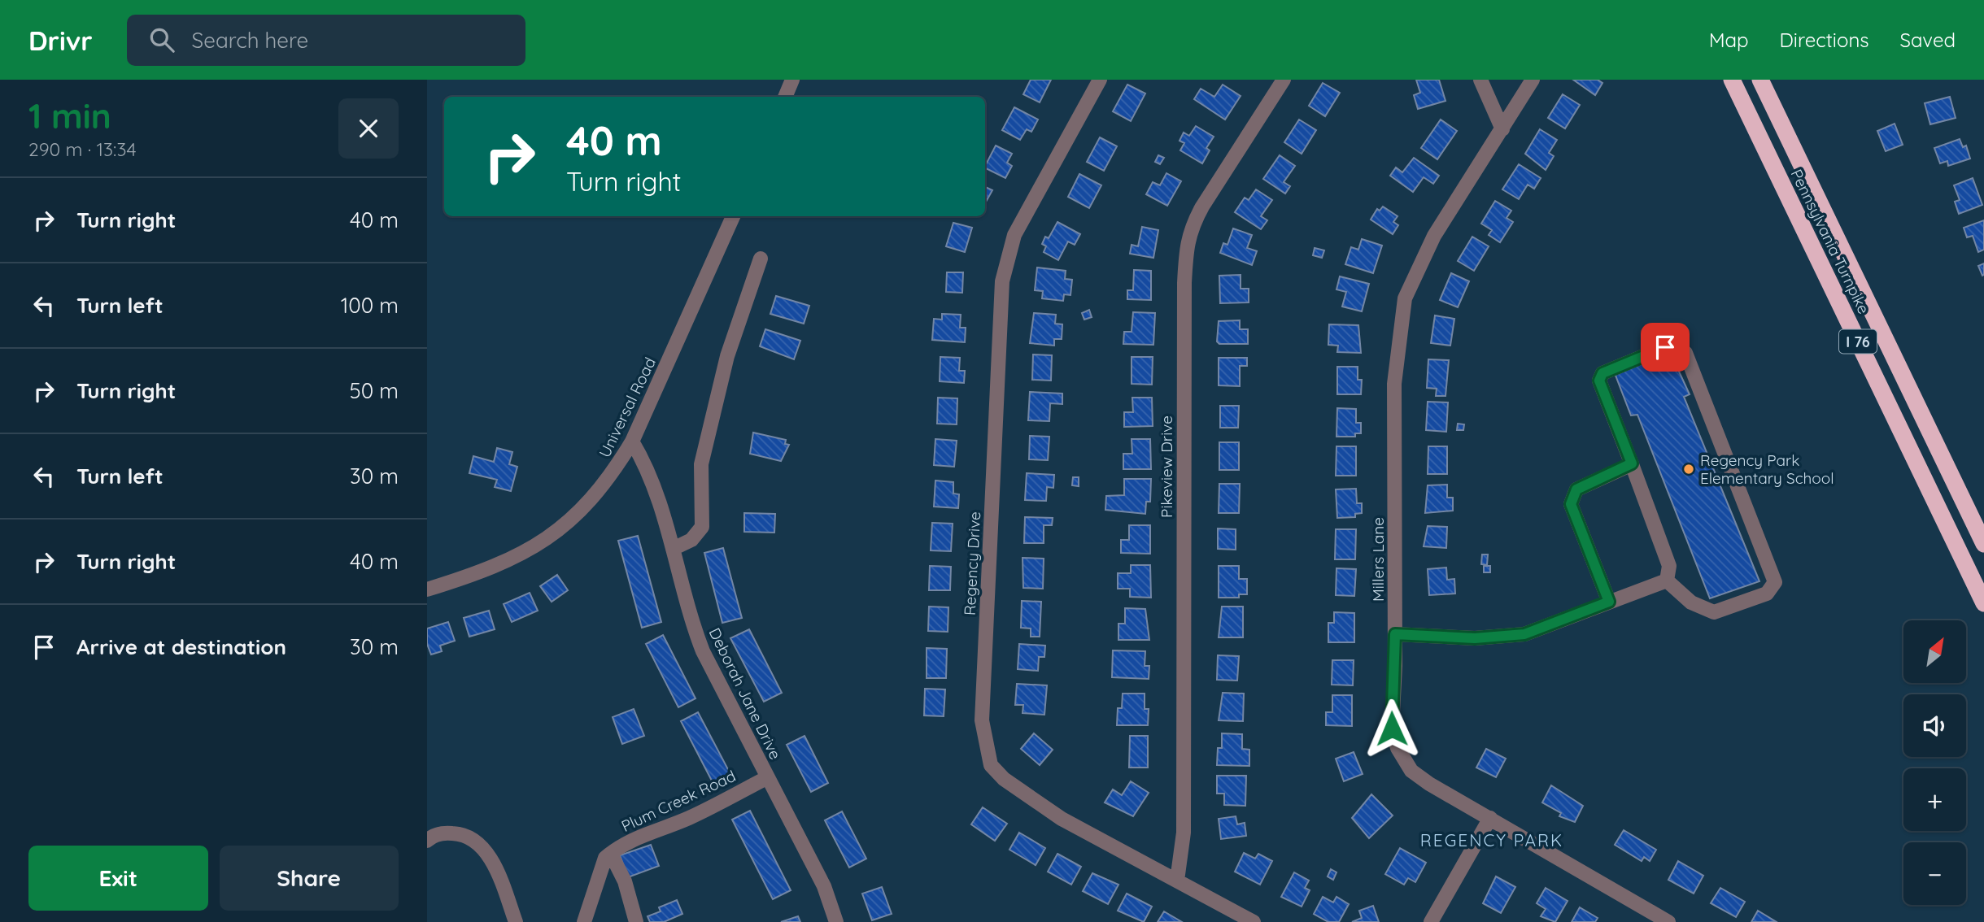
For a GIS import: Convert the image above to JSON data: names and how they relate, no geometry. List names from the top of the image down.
{
  "streets": {
    "highway": ["Pennsylvania Turnpike", "I 76"],
    "street": [
      "Universal Road",
      "Pikeview Drive",
      "Millers Lane",
      "Regency Drive",
      "Deborah Jane Drive",
      "Plum Creek Road"
    ]
  },
  "crossings": [
    ["Universal Road", "Deborah Jane Drive"],
    ["Pikeview Drive", "Regency Drive"],
    ["Deborah Jane Drive", "Plum Creek Road"]
  ],
  "districts": ["REGENCY PARK"],
  "places": ["Regency Park Elementary School"],
  "north": "top right",
  "page": {
    "header": "Drivr",
    "search": "Search here",
    "nav": ["Map", "Directions", "Saved"],
    "heading": ["1 min", "290 m · 13:34"],
    "turn": ["40 m", "Turn right"],
    "list": [
      {
        "name": "Turn right",
        "value": "40 m"
      },
      {
        "name": "Turn left",
        "value": "100 m"
      },
      {
        "name": "Turn right",
        "value": "50 m"
      },
      {
        "name": "Turn left",
        "value": "30 m"
      },
      {
        "name": "Turn right",
        "value": "40 m"
      },
      {
        "name": "Arrive at destination",
        "value": "30 m"
      }
    ],
    "map_buttons": ["+", "−"],
    "buttons": ["Exit", "Share"]
  }
}
